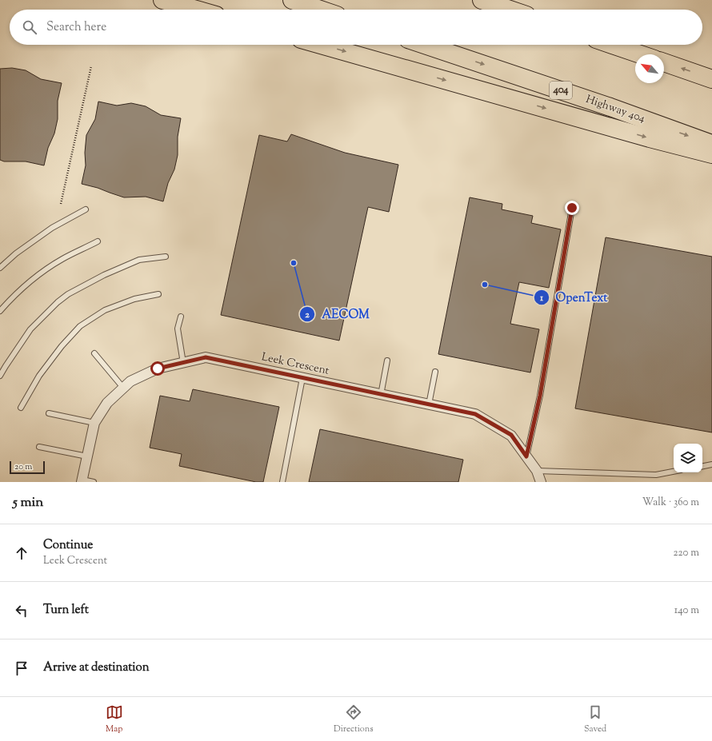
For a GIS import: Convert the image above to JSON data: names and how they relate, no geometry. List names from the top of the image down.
{
  "streets": {
    "highway": ["404", "Highway 404"],
    "street": ["Leek Crescent"]
  },
  "places": ["AECOM", "OpenText"],
  "scale_bar": "20 m",
  "north": "top left",
  "page": {
    "search": "Search here",
    "scale": "20 m",
    "heading": ["5 min", "Walk · 360 m"],
    "list": [
      ["Continue", "Leek Crescent", "220 m"],
      ["Turn left", "140 m"],
      "Arrive at destination"
    ],
    "nav": ["Map", "Directions", "Saved"]
  }
}
